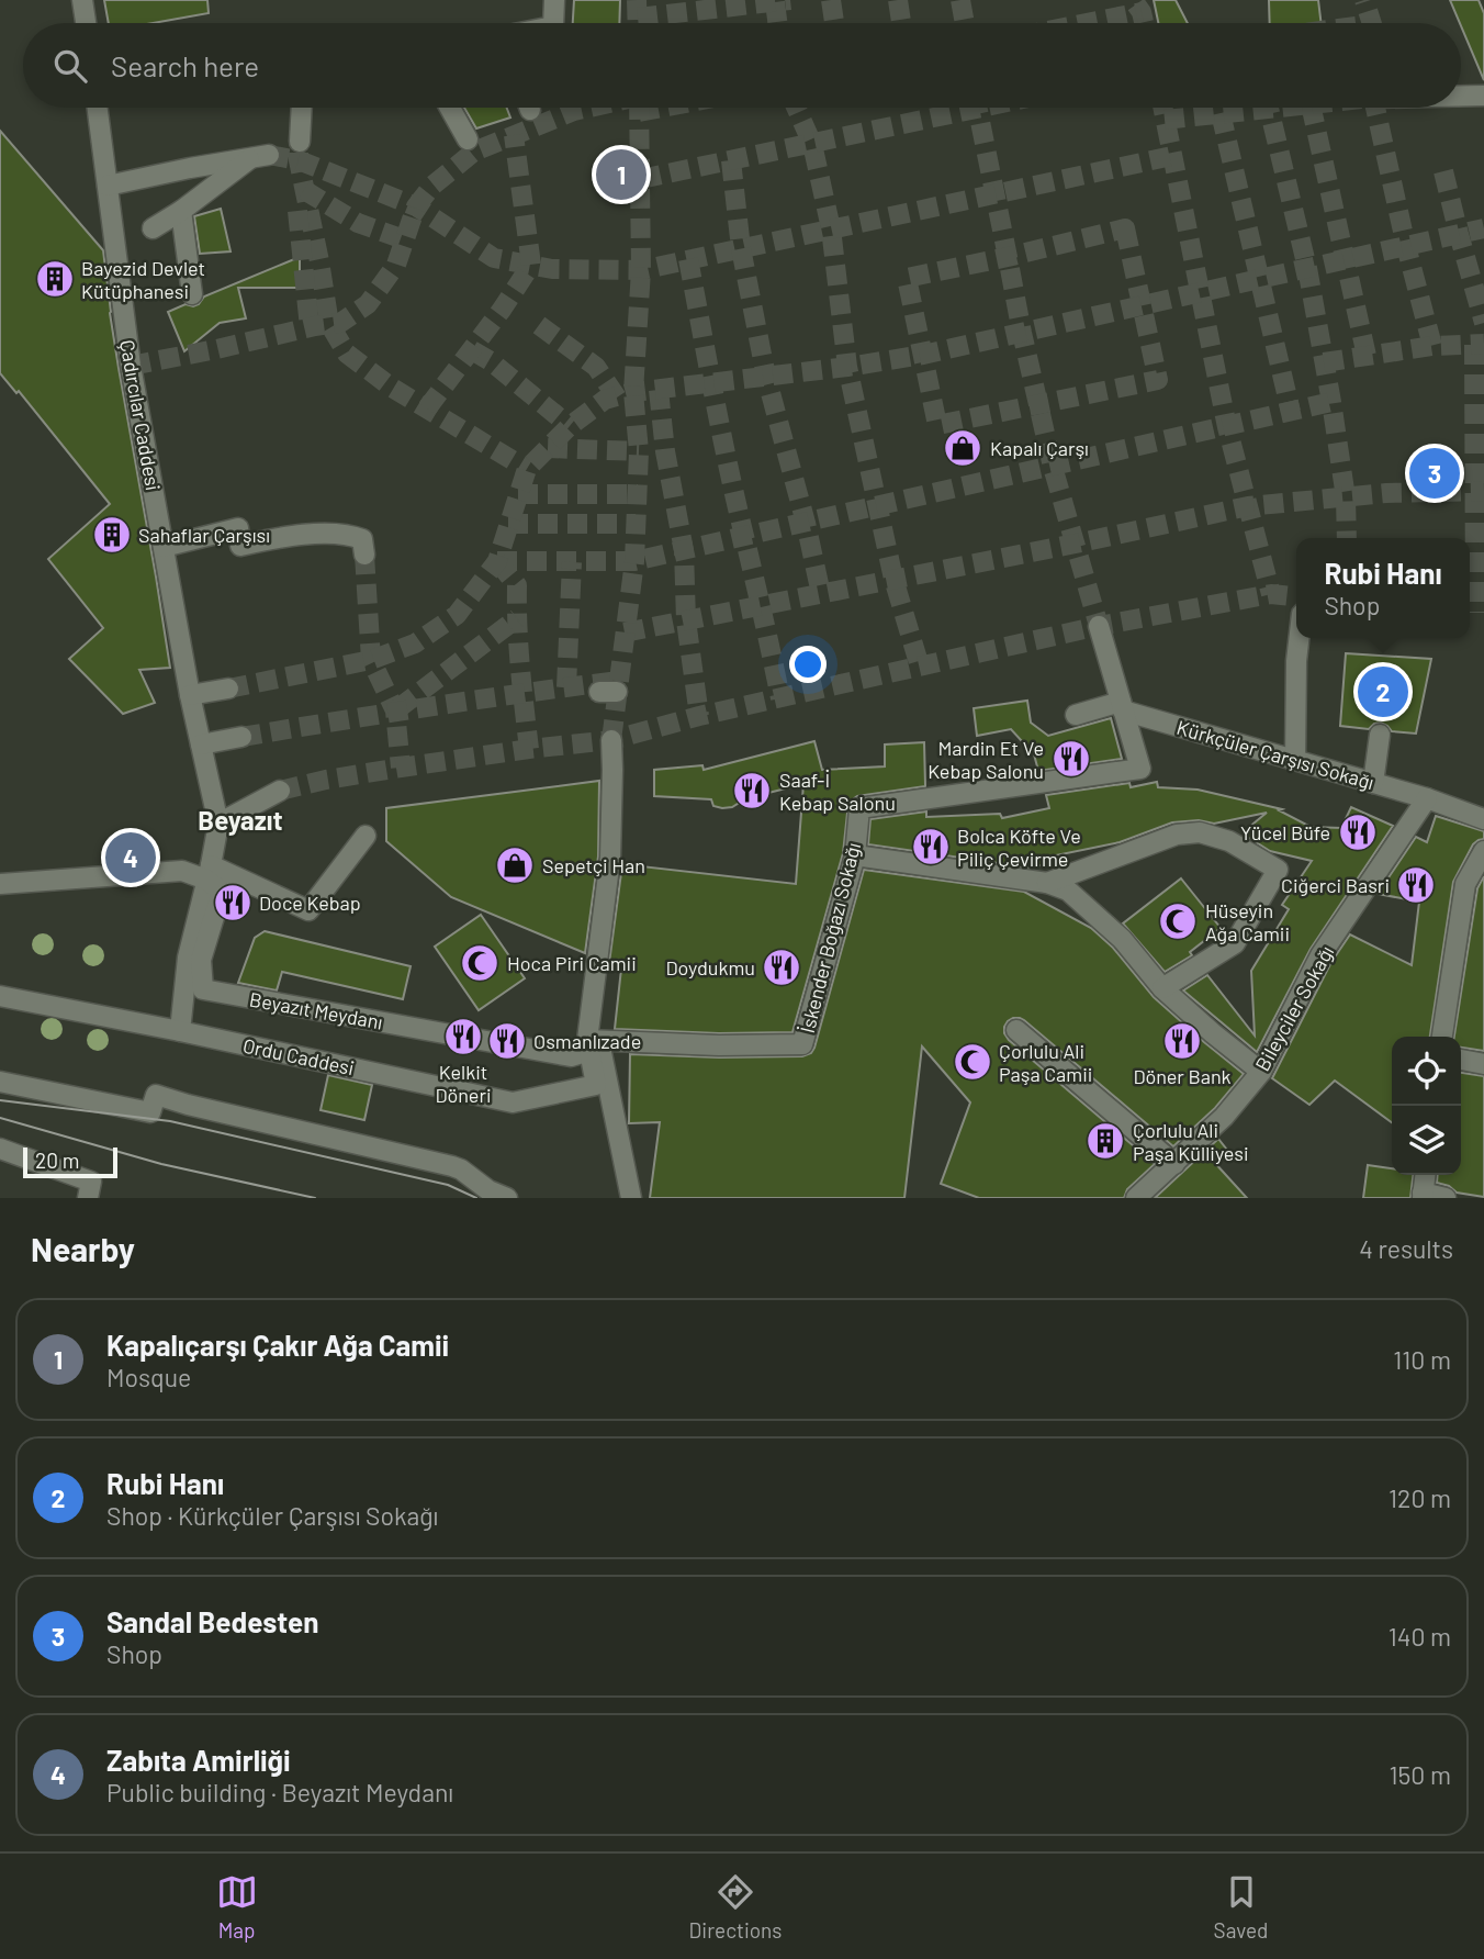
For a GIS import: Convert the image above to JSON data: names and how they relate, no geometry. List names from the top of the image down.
{
  "streets": {
    "street": [
      "Çadırcılar Caddesi",
      "Kürkçüler Çarşısı Sokağı",
      "İskender Boğazı Sokağı",
      "Bileyciler Sokağı",
      "Beyazıt Meydanı",
      "Ordu Caddesi"
    ]
  },
  "crossings": [
    ["Kürkçüler Çarşısı Sokağı", "İskender Boğazı Sokağı"],
    ["Kürkçüler Çarşısı Sokağı", "Bileyciler Sokağı"],
    ["İskender Boğazı Sokağı", "Beyazıt Meydanı"],
    ["İskender Boğazı Sokağı", "Ordu Caddesi"],
    ["Beyazıt Meydanı", "Ordu Caddesi"]
  ],
  "districts": ["Beyazıt"],
  "places": {
    "building": ["Bayezid Devlet Kütüphanesi", "Sahaflar Çarşısı", "Çorlulu Ali Paşa Külliyesi"],
    "shop": ["Kapalı Çarşı", "Sepetçi Han"],
    "restaurant": [
      "Mardin Et Ve Kebap Salonu",
      "Saaf-İ Kebap Salonu",
      "Yücel Büfe",
      "Bolca Köfte Ve Piliç Çevirme",
      "Ciğerci Basri",
      "Doce Kebap",
      "Doydukmu",
      "Kelkit Döneri",
      "Osmanlızade",
      "Döner Bank"
    ],
    "mosque": ["Hüseyin Ağa Camii", "Hoca Piri Camii", "Çorlulu Ali Paşa Camii"]
  },
  "scale_bar": "20 m",
  "page": {
    "search": "Search here",
    "pins": [
      "1",
      "3",
      "2",
      "4"
    ],
    "popup": ["Rubi Hanı", "Shop"],
    "scale": "20 m",
    "heading": ["Nearby", "4 results"],
    "list": [
      {
        "mark": "1",
        "name": "Kapalıçarşı Çakır Ağa Camii",
        "note": "Mosque",
        "value": "110 m"
      },
      {
        "mark": "2",
        "name": "Rubi Hanı",
        "note": "Shop · Kürkçüler Çarşısı Sokağı",
        "value": "120 m"
      },
      {
        "mark": "3",
        "name": "Sandal Bedesten",
        "note": "Shop",
        "value": "140 m"
      },
      {
        "mark": "4",
        "name": "Zabıta Amirliği",
        "note": "Public building · Beyazıt Meydanı",
        "value": "150 m"
      }
    ],
    "nav": ["Map", "Directions", "Saved"]
  }
}
